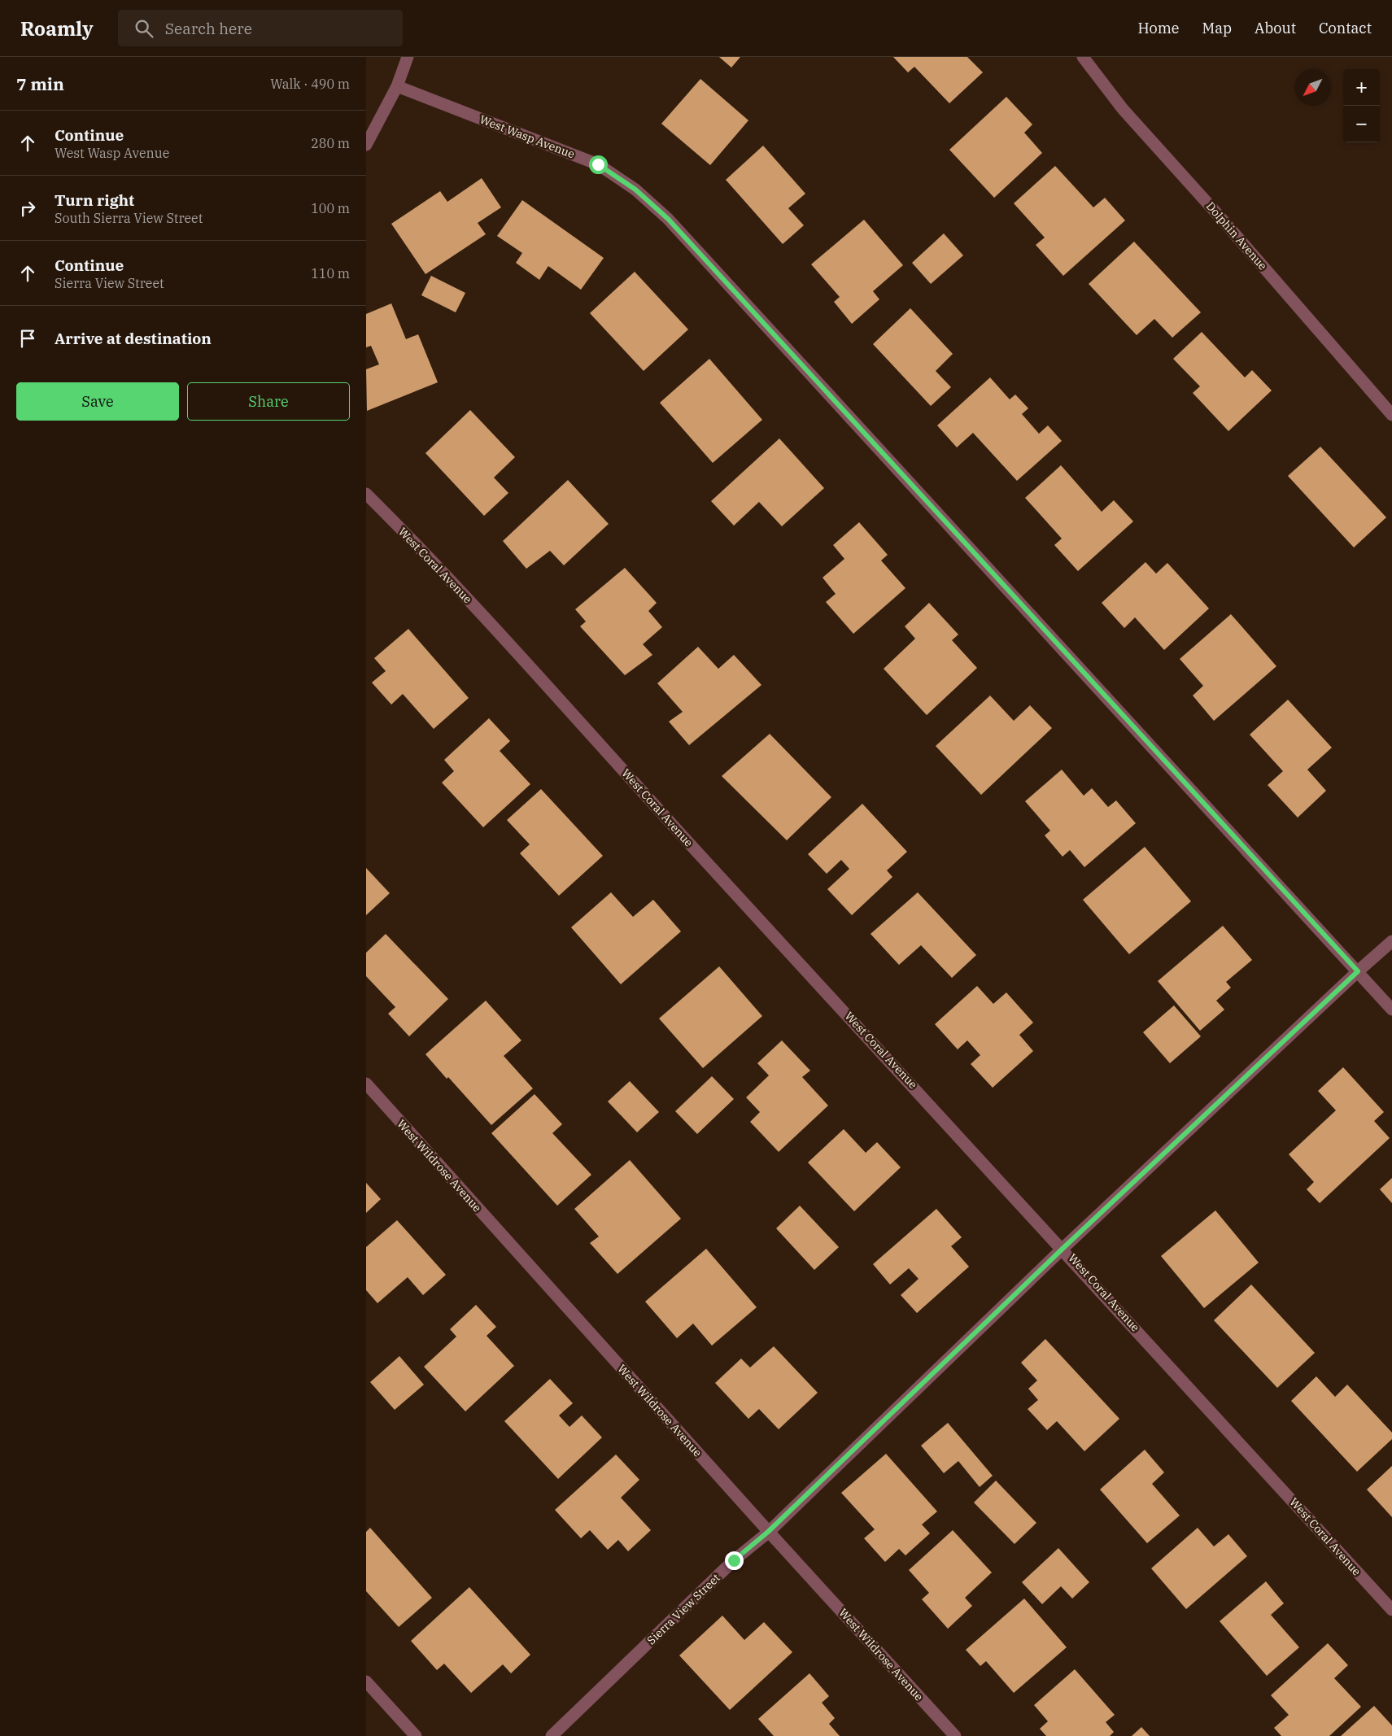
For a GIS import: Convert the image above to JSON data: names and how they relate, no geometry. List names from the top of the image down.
{
  "streets": {
    "street": [
      "West Wasp Avenue",
      "Dolphin Avenue",
      "West Coral Avenue",
      "West Wildrose Avenue",
      "Sierra View Street"
    ]
  },
  "crossings": [
    ["West Wasp Avenue", "Sierra View Street"],
    ["West Coral Avenue", "Sierra View Street"],
    ["West Wildrose Avenue", "Sierra View Street"]
  ],
  "north": "bottom left",
  "page": {
    "header": "Roamly",
    "search": "Search here",
    "nav": [
      "Home",
      "Map",
      "About",
      "Contact"
    ],
    "heading": ["7 min", "Walk · 490 m"],
    "map_buttons": ["+", "−"],
    "list": [
      ["Continue", "West Wasp Avenue", "280 m"],
      ["Turn right", "South Sierra View Street", "100 m"],
      ["Continue", "Sierra View Street", "110 m"],
      "Arrive at destination"
    ],
    "buttons": ["Save", "Share"]
  }
}
